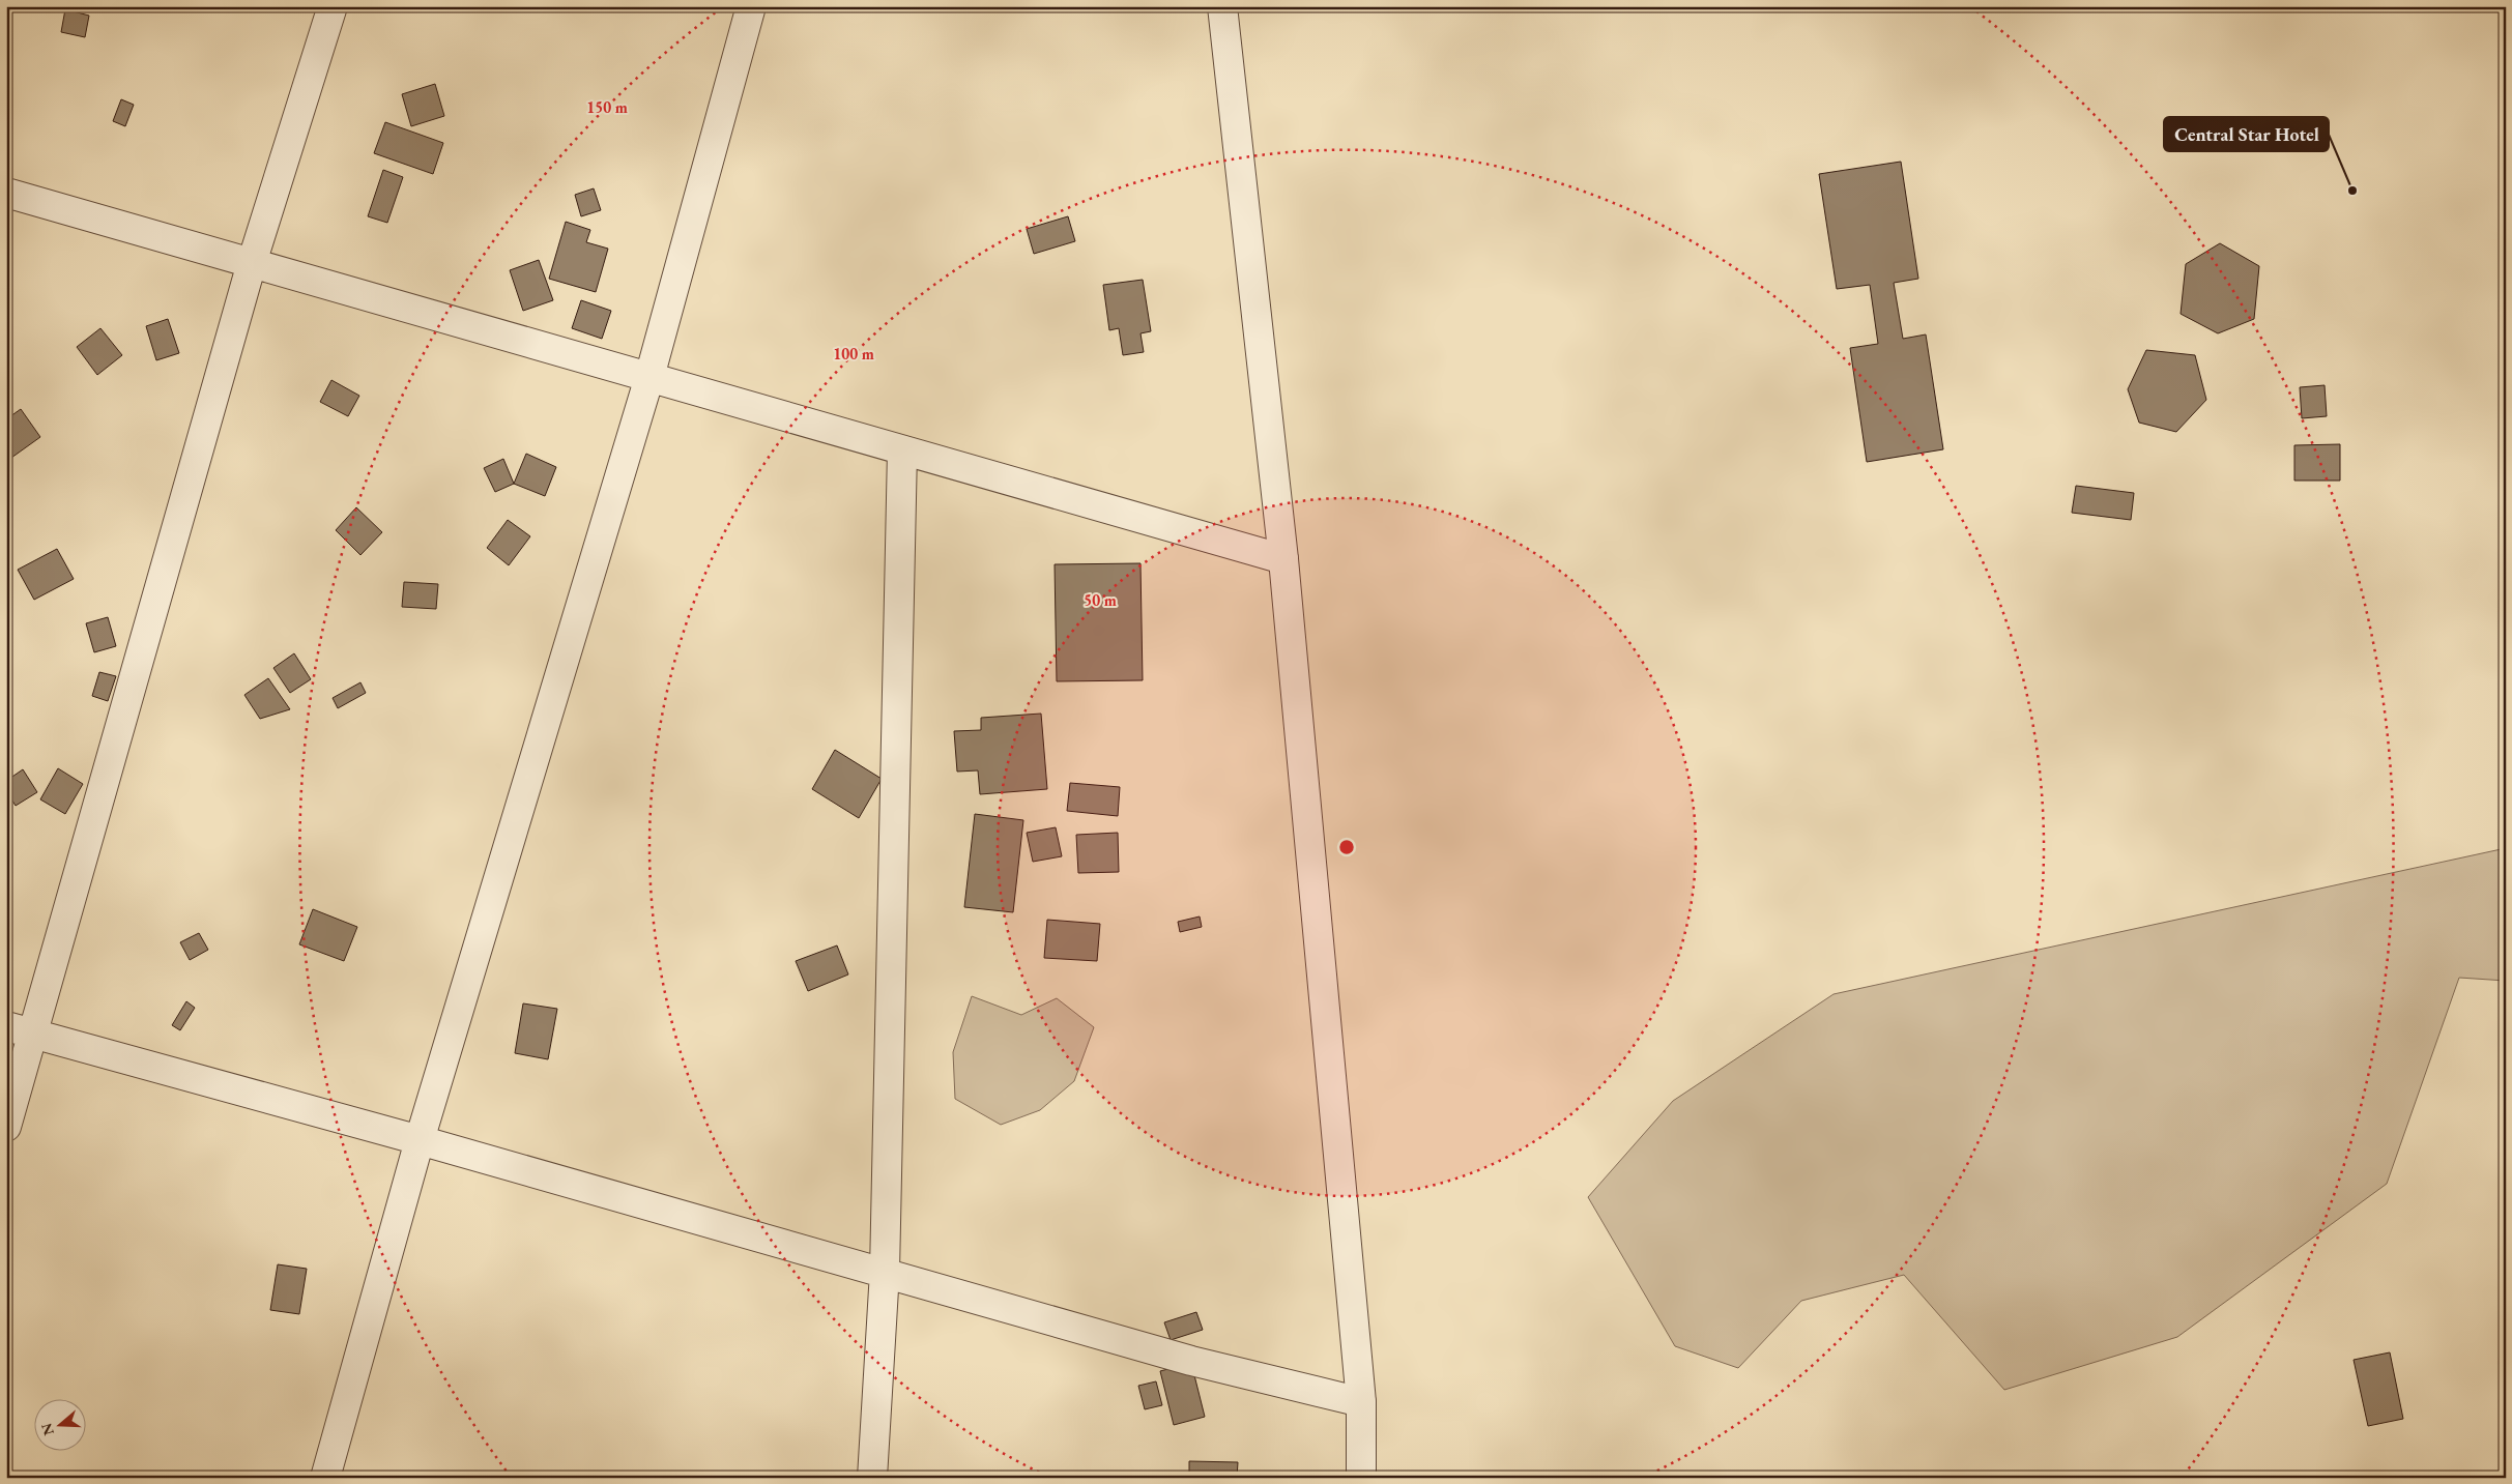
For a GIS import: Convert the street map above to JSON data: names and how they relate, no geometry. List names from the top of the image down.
{
  "places": ["Central Star Hotel"],
  "north": "left",
  "rings": ["150 m", "100 m", "50 m"]
}
